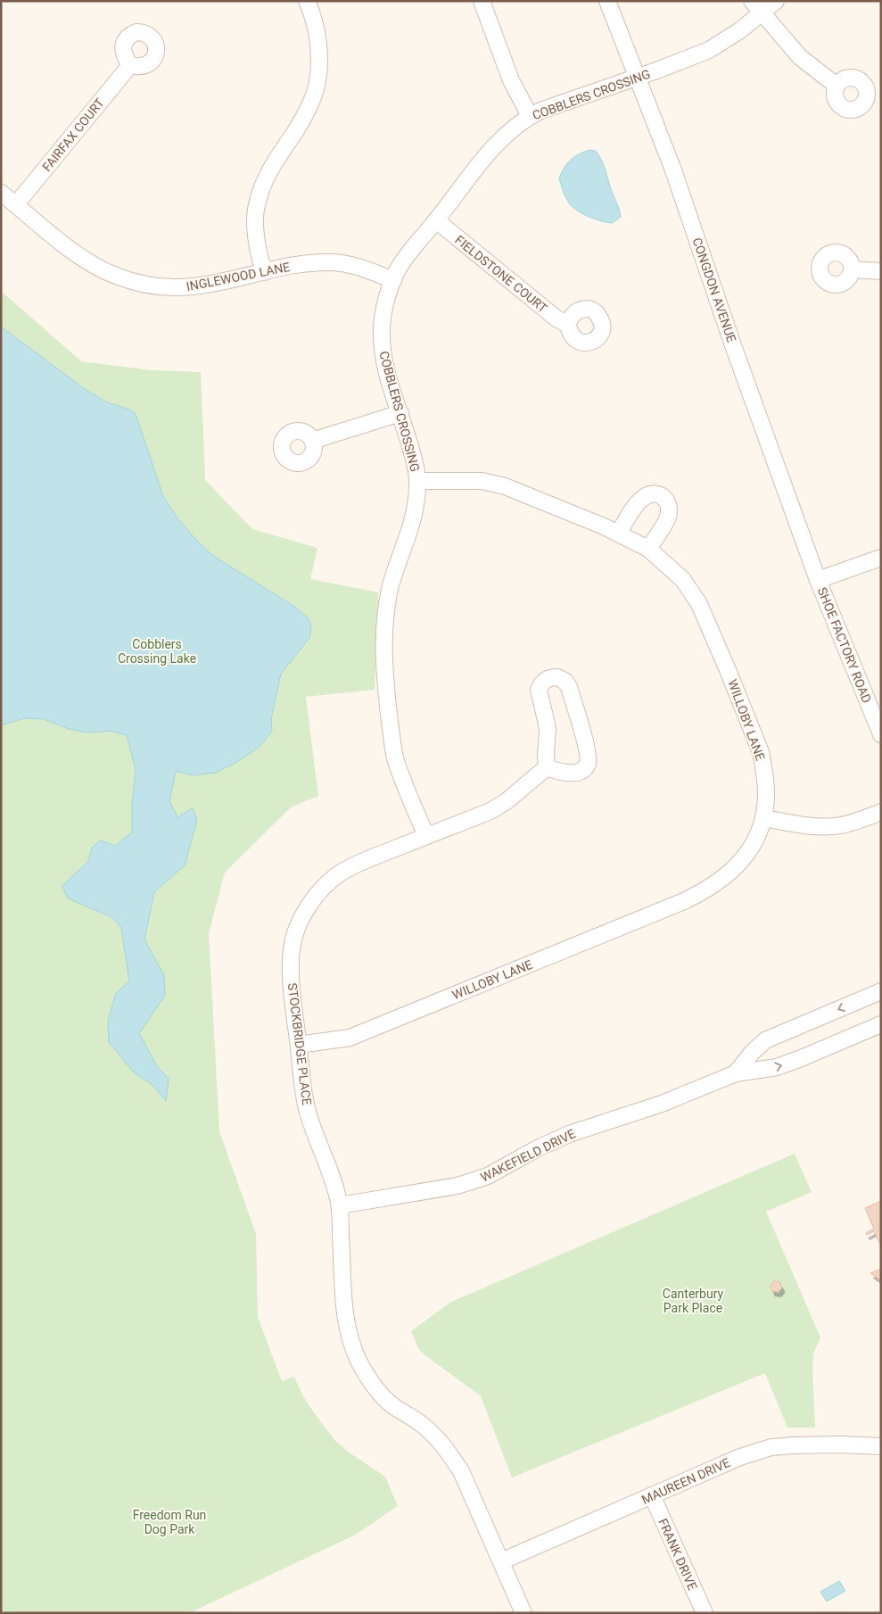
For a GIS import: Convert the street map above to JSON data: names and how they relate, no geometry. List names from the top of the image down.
{
  "streets": {
    "street": [
      "COBBLERS CROSSING",
      "FAIRFAX COURT",
      "FIELDSTONE COURT",
      "INGLEWOOD LANE",
      "CONGDON AVENUE",
      "SHOE FACTORY ROAD",
      "WILLOBY LANE",
      "STOCKBRIDGE PLACE",
      "WAKEFIELD DRIVE",
      "MAUREEN DRIVE",
      "FRANK DRIVE"
    ]
  },
  "crossings": [
    ["COBBLERS CROSSING", "FIELDSTONE COURT"],
    ["COBBLERS CROSSING", "INGLEWOOD LANE"],
    ["COBBLERS CROSSING", "CONGDON AVENUE"],
    ["COBBLERS CROSSING", "WILLOBY LANE"],
    ["COBBLERS CROSSING", "STOCKBRIDGE PLACE"],
    ["FAIRFAX COURT", "INGLEWOOD LANE"],
    ["CONGDON AVENUE", "SHOE FACTORY ROAD"],
    ["WILLOBY LANE", "STOCKBRIDGE PLACE"],
    ["STOCKBRIDGE PLACE", "WAKEFIELD DRIVE"],
    ["STOCKBRIDGE PLACE", "MAUREEN DRIVE"],
    ["MAUREEN DRIVE", "FRANK DRIVE"]
  ],
  "parks": ["Cobblers Crossing Lake", "Canterbury Park Place", "Freedom Run Dog Park"]
}
